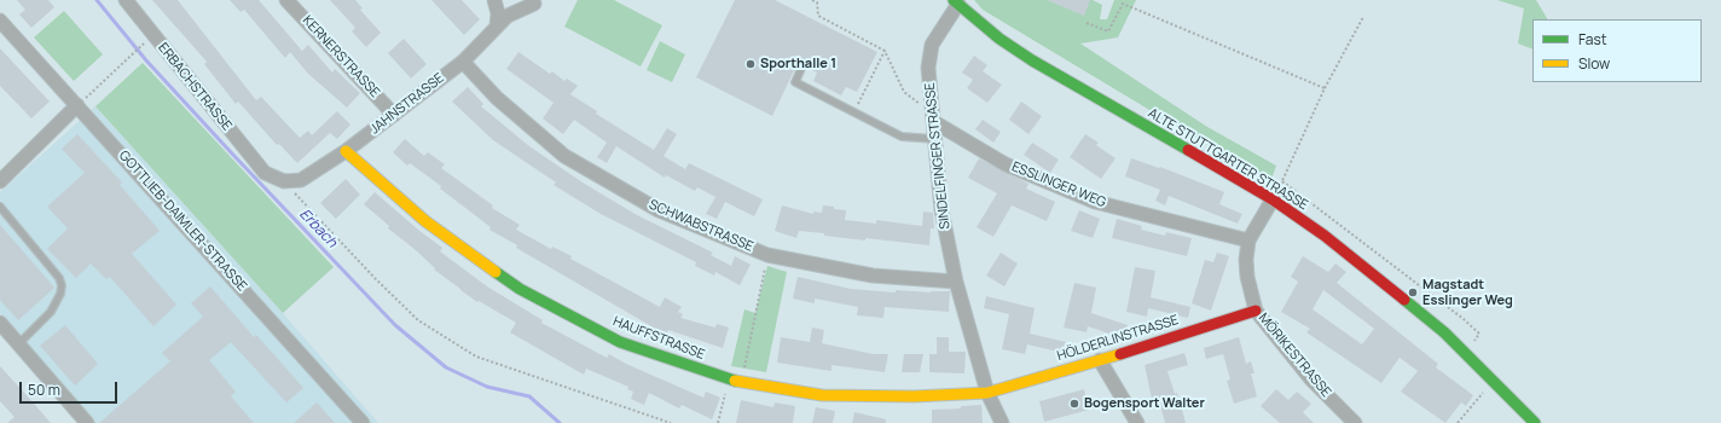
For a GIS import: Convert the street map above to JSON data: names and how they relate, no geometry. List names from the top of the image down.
{
  "streets": {
    "street": [
      "KERNERSTRASSE",
      "ERBACHSTRASSE",
      "JAHNSTRASSE",
      "SINDELFINGER STRASSE",
      "ALTE STUTTGARTER STRASSE",
      "ESSLINGER WEG",
      "GOTTLIEB-DAIMLER-STRASSE",
      "SCHWABSTRASSE",
      "HAUFFSTRASSE",
      "HÖLDERLINSTRASSE",
      "MÖRIKESTRASSE"
    ]
  },
  "crossings": [
    ["KERNERSTRASSE", "JAHNSTRASSE"],
    ["ERBACHSTRASSE", "JAHNSTRASSE"],
    ["JAHNSTRASSE", "SCHWABSTRASSE"],
    ["JAHNSTRASSE", "HAUFFSTRASSE"],
    ["SINDELFINGER STRASSE", "ALTE STUTTGARTER STRASSE"],
    ["SINDELFINGER STRASSE", "ESSLINGER WEG"],
    ["SINDELFINGER STRASSE", "SCHWABSTRASSE"],
    ["SINDELFINGER STRASSE", "HAUFFSTRASSE"],
    ["SINDELFINGER STRASSE", "HÖLDERLINSTRASSE"],
    ["ALTE STUTTGARTER STRASSE", "MÖRIKESTRASSE"],
    ["ESSLINGER WEG", "MÖRIKESTRASSE"],
    ["HAUFFSTRASSE", "HÖLDERLINSTRASSE"],
    ["HÖLDERLINSTRASSE", "MÖRIKESTRASSE"]
  ],
  "water": ["Erbach"],
  "places": ["Sporthalle 1", "Magstadt Esslinger Weg", "Bogensport Walter"],
  "legend": ["Fast", "Slow"],
  "scale_bar": "50 m"
}
